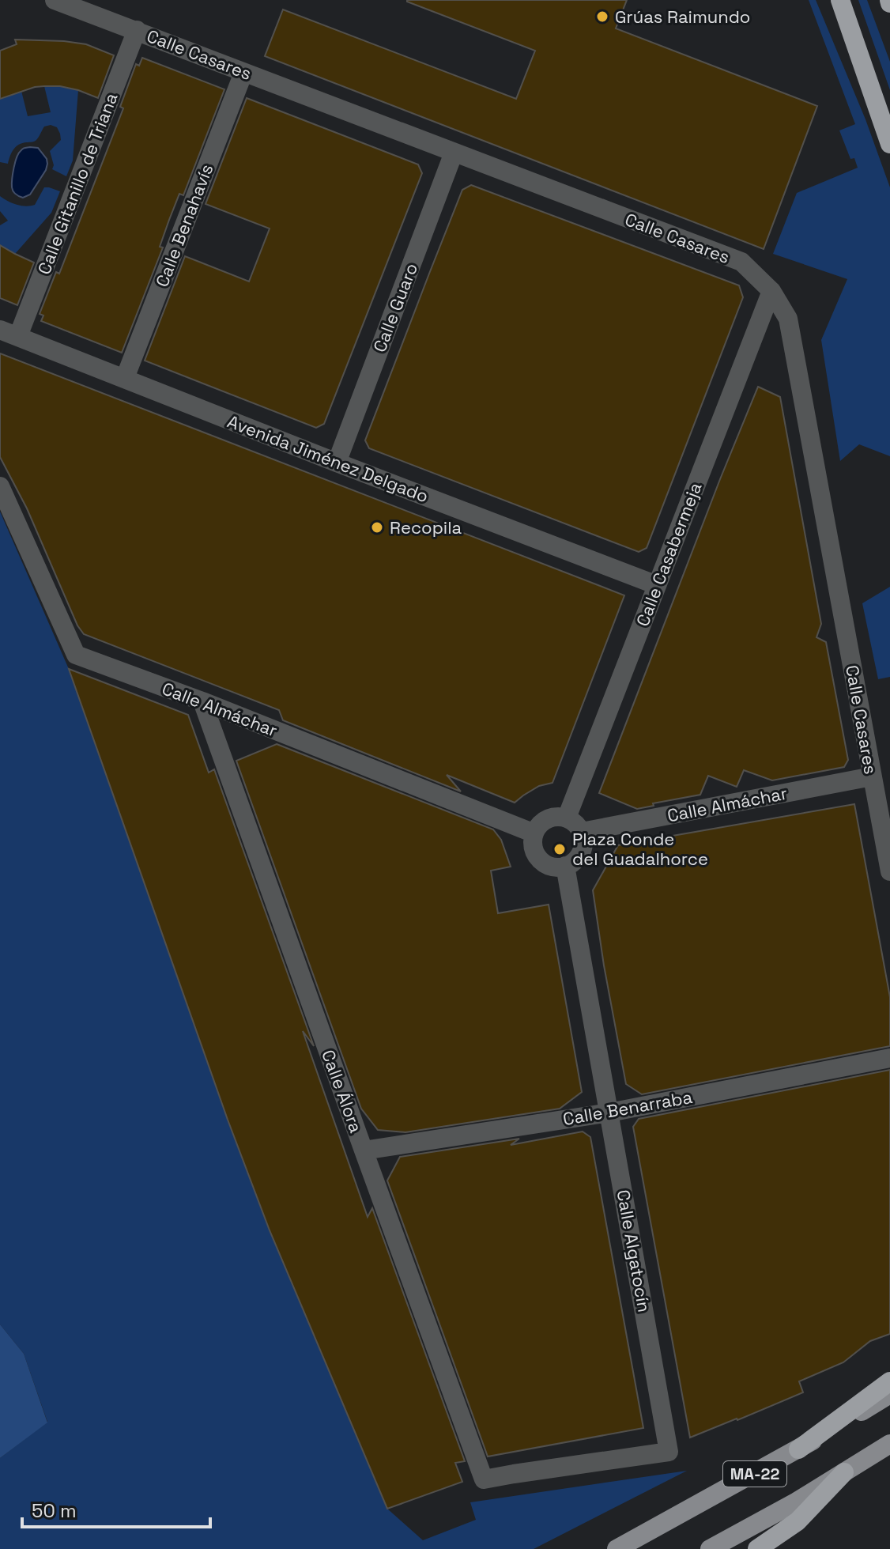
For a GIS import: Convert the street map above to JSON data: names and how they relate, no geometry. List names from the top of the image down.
{
  "streets": {
    "main road": ["MA-22"],
    "street": [
      "Calle Casares",
      "Calle Gitanillo de Triana",
      "Calle Benahavís",
      "Calle Guaro",
      "Avenida Jiménez Delgado",
      "Calle Casabermeja",
      "Calle Almáchar",
      "Calle Álora",
      "Calle Benarraba",
      "Calle Algatocín"
    ]
  },
  "crossings": [
    ["Calle Casares", "Calle Gitanillo de Triana"],
    ["Calle Casares", "Calle Benahavís"],
    ["Calle Casares", "Calle Guaro"],
    ["Calle Casares", "Calle Casabermeja"],
    ["Calle Casares", "Calle Almáchar"],
    ["Calle Gitanillo de Triana", "Avenida Jiménez Delgado"],
    ["Calle Benahavís", "Avenida Jiménez Delgado"],
    ["Calle Guaro", "Avenida Jiménez Delgado"],
    ["Avenida Jiménez Delgado", "Calle Casabermeja"],
    ["Calle Casabermeja", "Calle Almáchar"],
    ["Calle Casabermeja", "Calle Algatocín"],
    ["Calle Almáchar", "Calle Álora"],
    ["Calle Almáchar", "Calle Algatocín"],
    ["Calle Álora", "Calle Benarraba"],
    ["Calle Álora", "Calle Algatocín"],
    ["Calle Benarraba", "Calle Algatocín"]
  ],
  "places": ["Grúas Raimundo", "Recopila", "Plaza Conde del Guadalhorce"],
  "scale_bar": "50 m"
}
